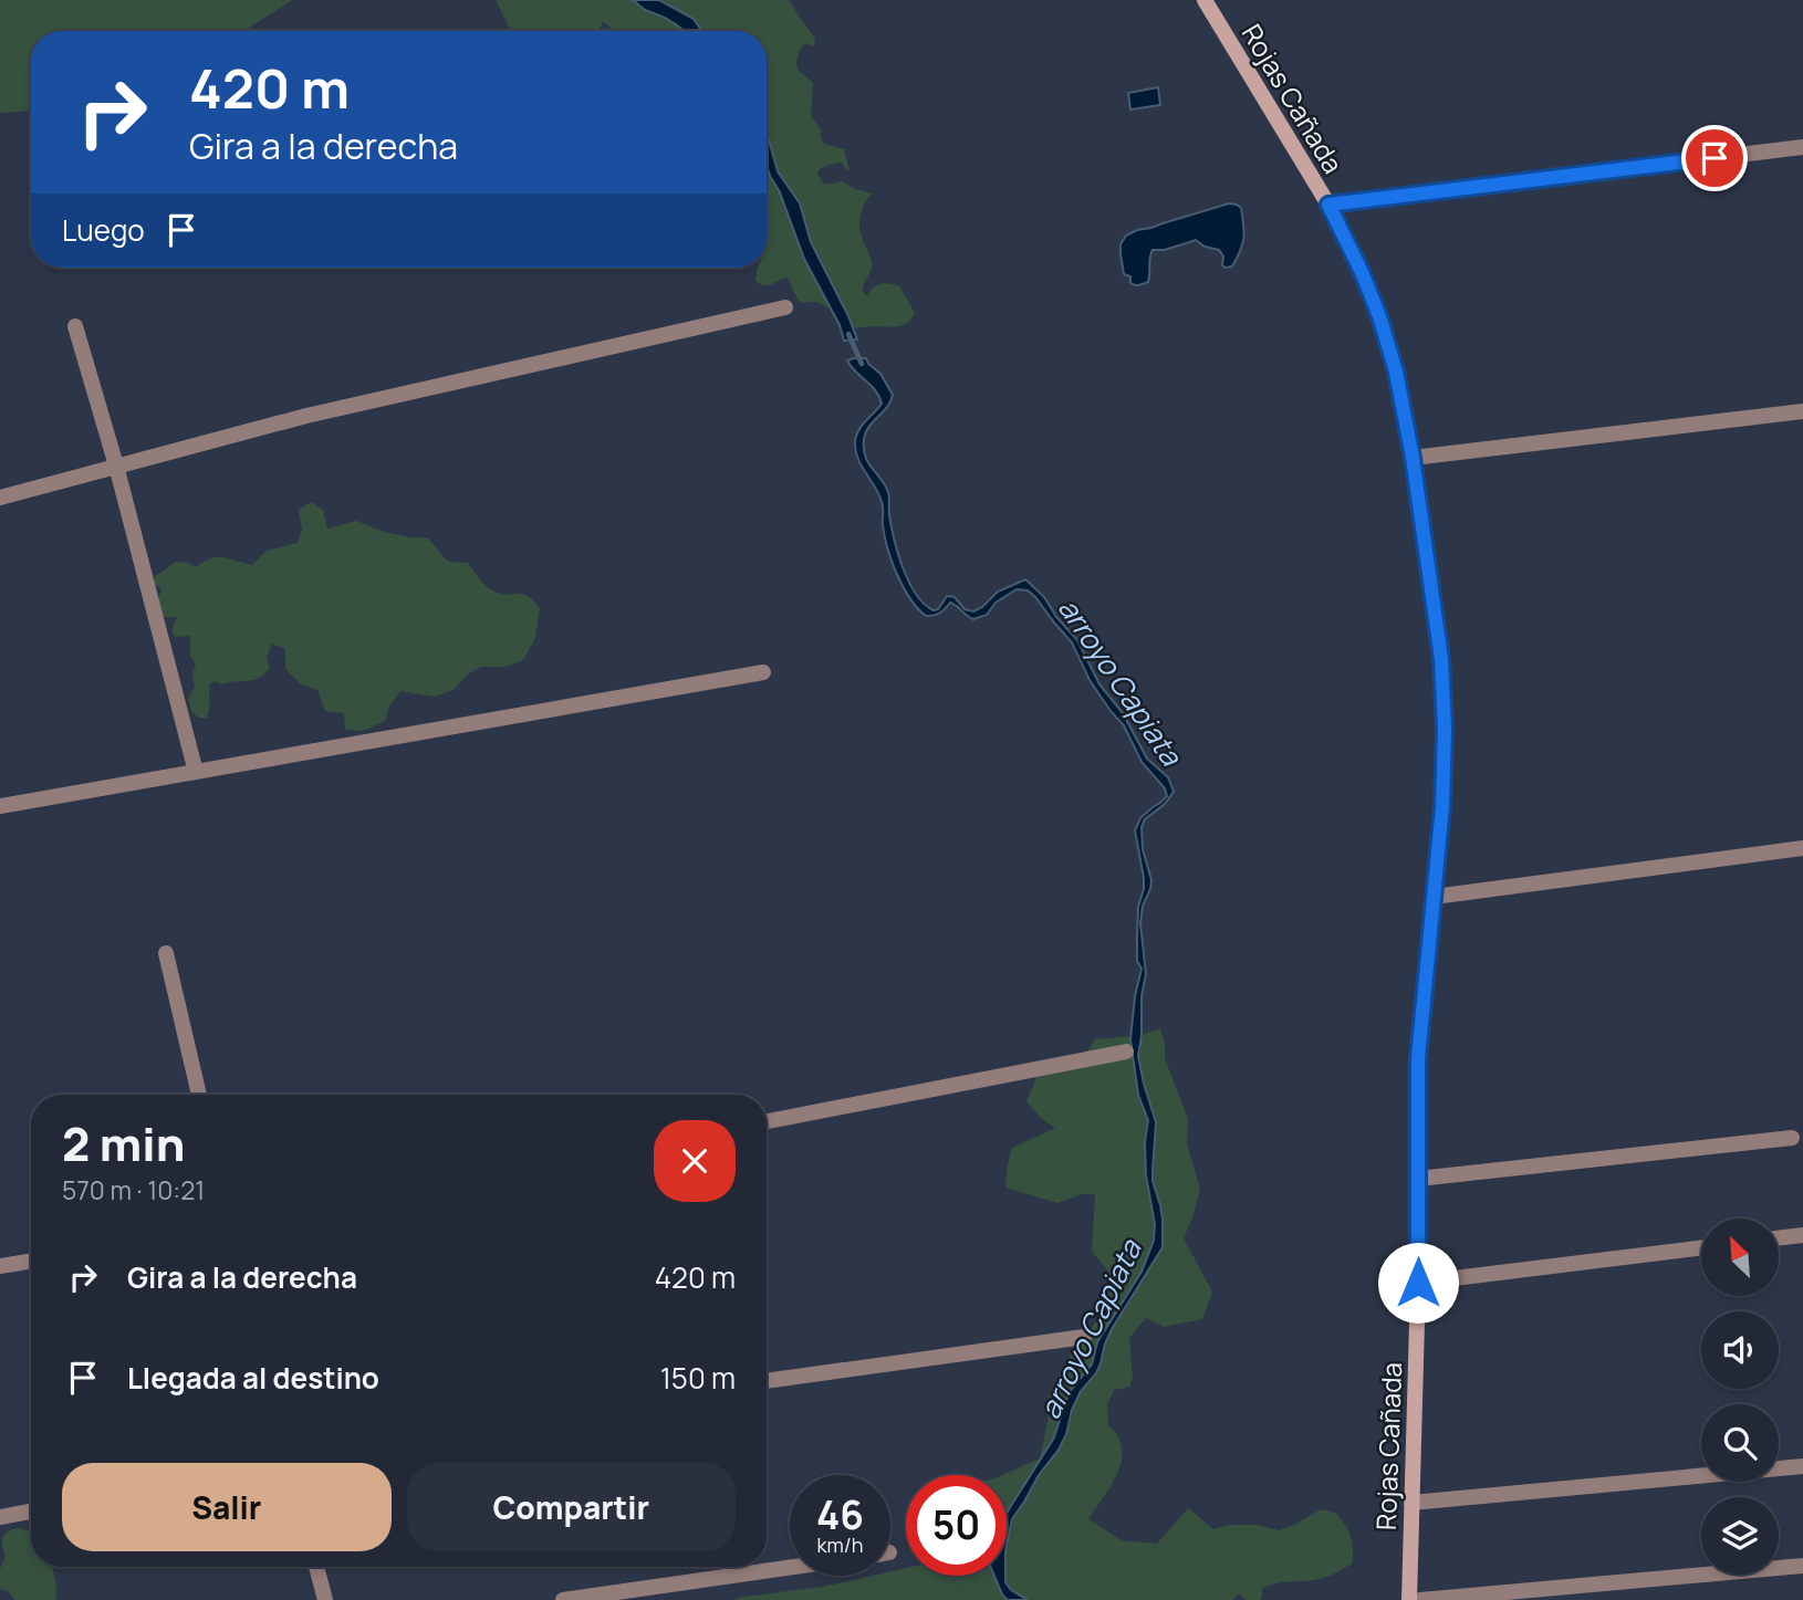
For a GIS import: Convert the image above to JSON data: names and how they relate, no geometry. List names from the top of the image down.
{
  "streets": {
    "main road": ["Rojas Cañada"]
  },
  "water": ["arroyo Capiata"],
  "north": "top left",
  "page": {
    "turn": ["420 m", "Gira a la derecha"],
    "then": "Luego",
    "heading": ["2 min", "570 m · 10:21"],
    "list": [
      {
        "name": "Gira a la derecha",
        "value": "420 m"
      },
      {
        "name": "Llegada al destino",
        "value": "150 m"
      }
    ],
    "buttons": ["Salir", "Compartir"],
    "speed": "46 km/h",
    "limit": "50"
  }
}
